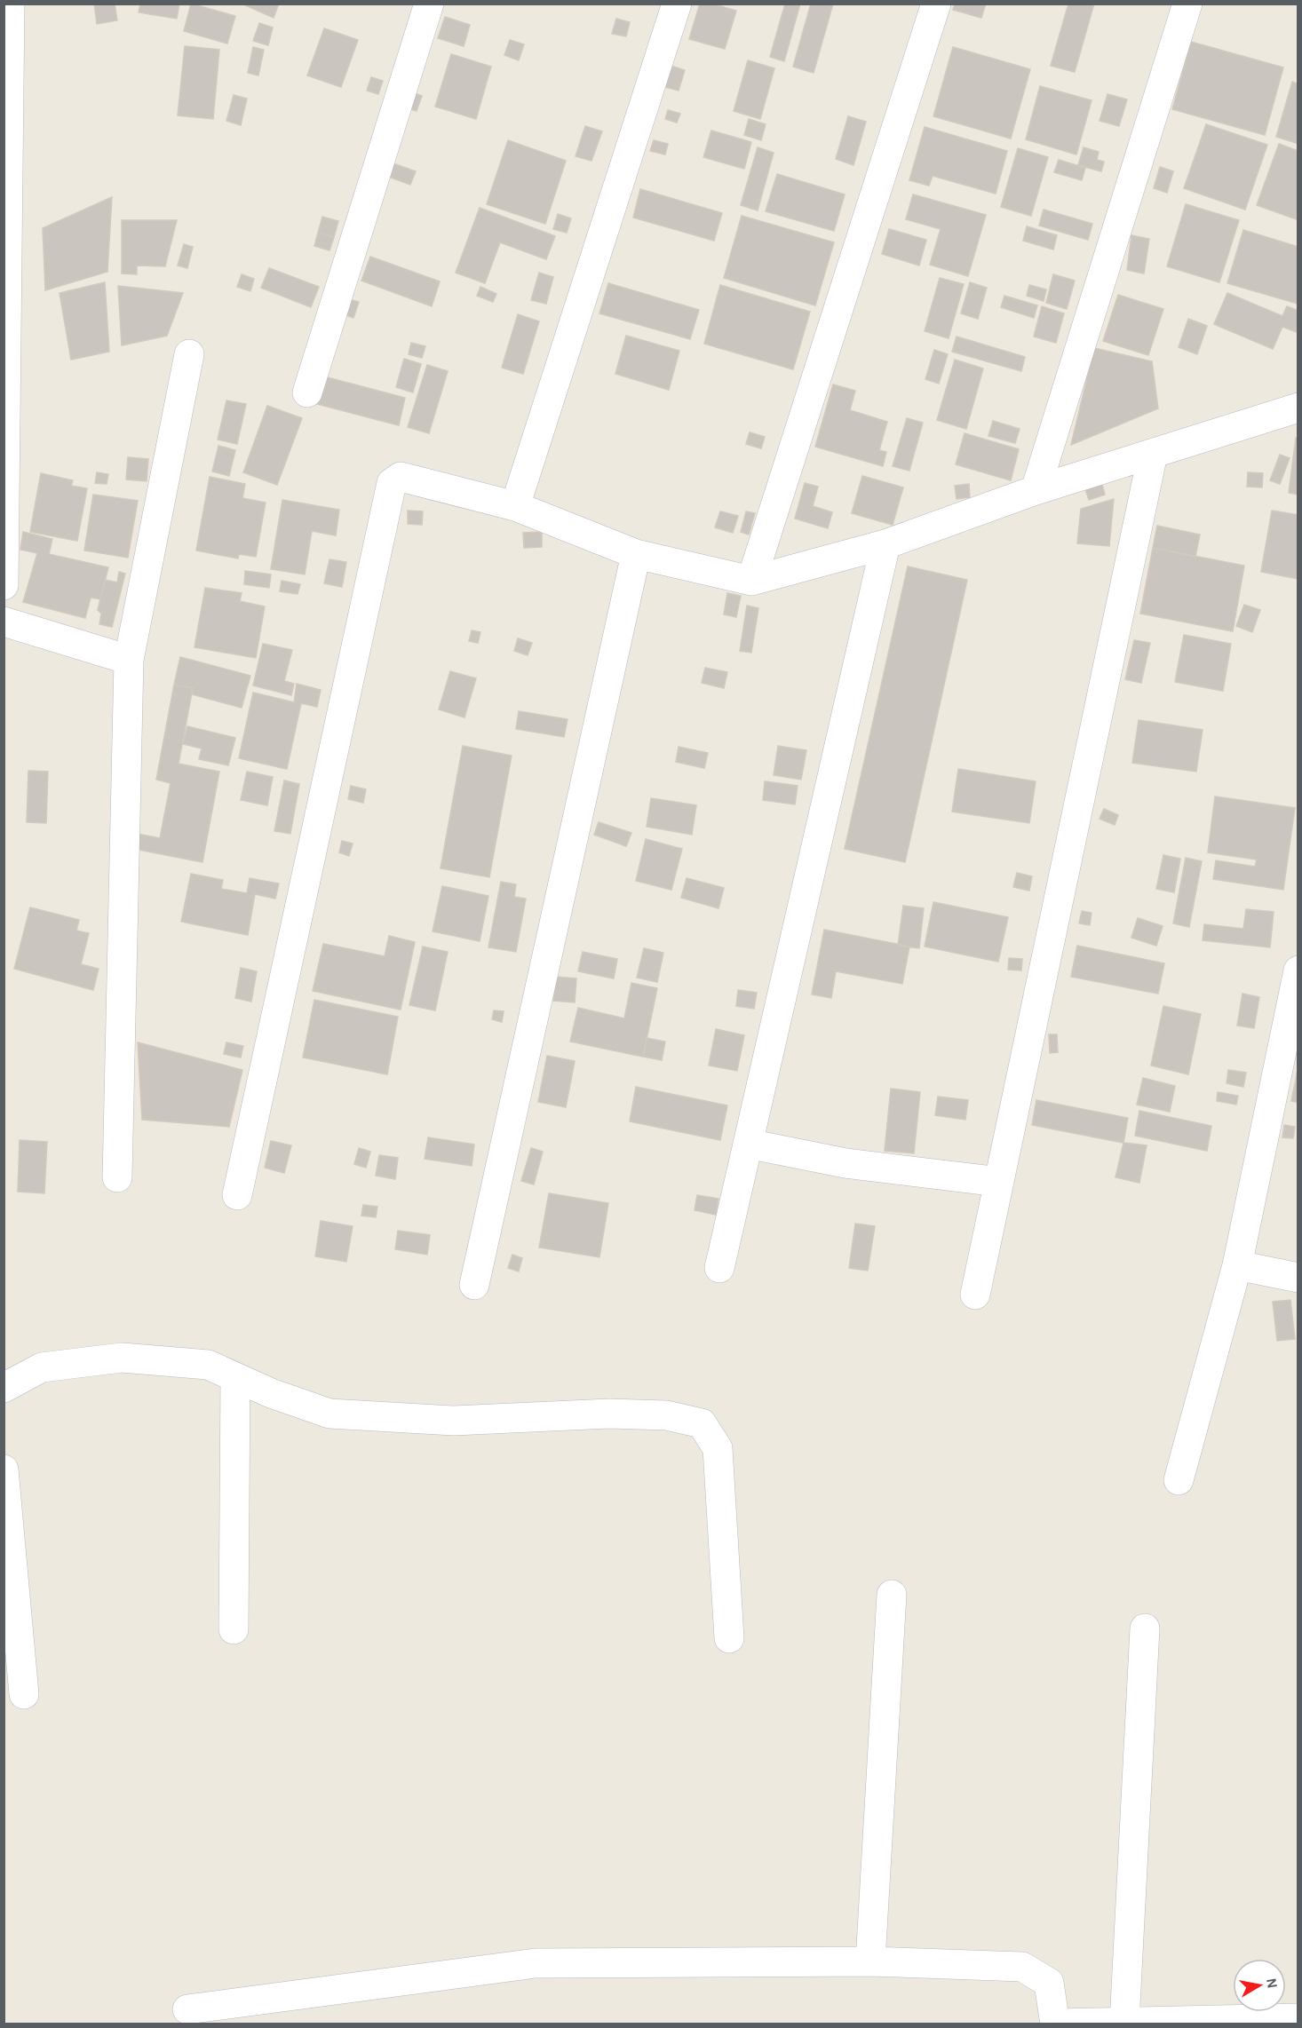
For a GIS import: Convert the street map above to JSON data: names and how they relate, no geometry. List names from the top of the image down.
{
  "north": "right"
}
